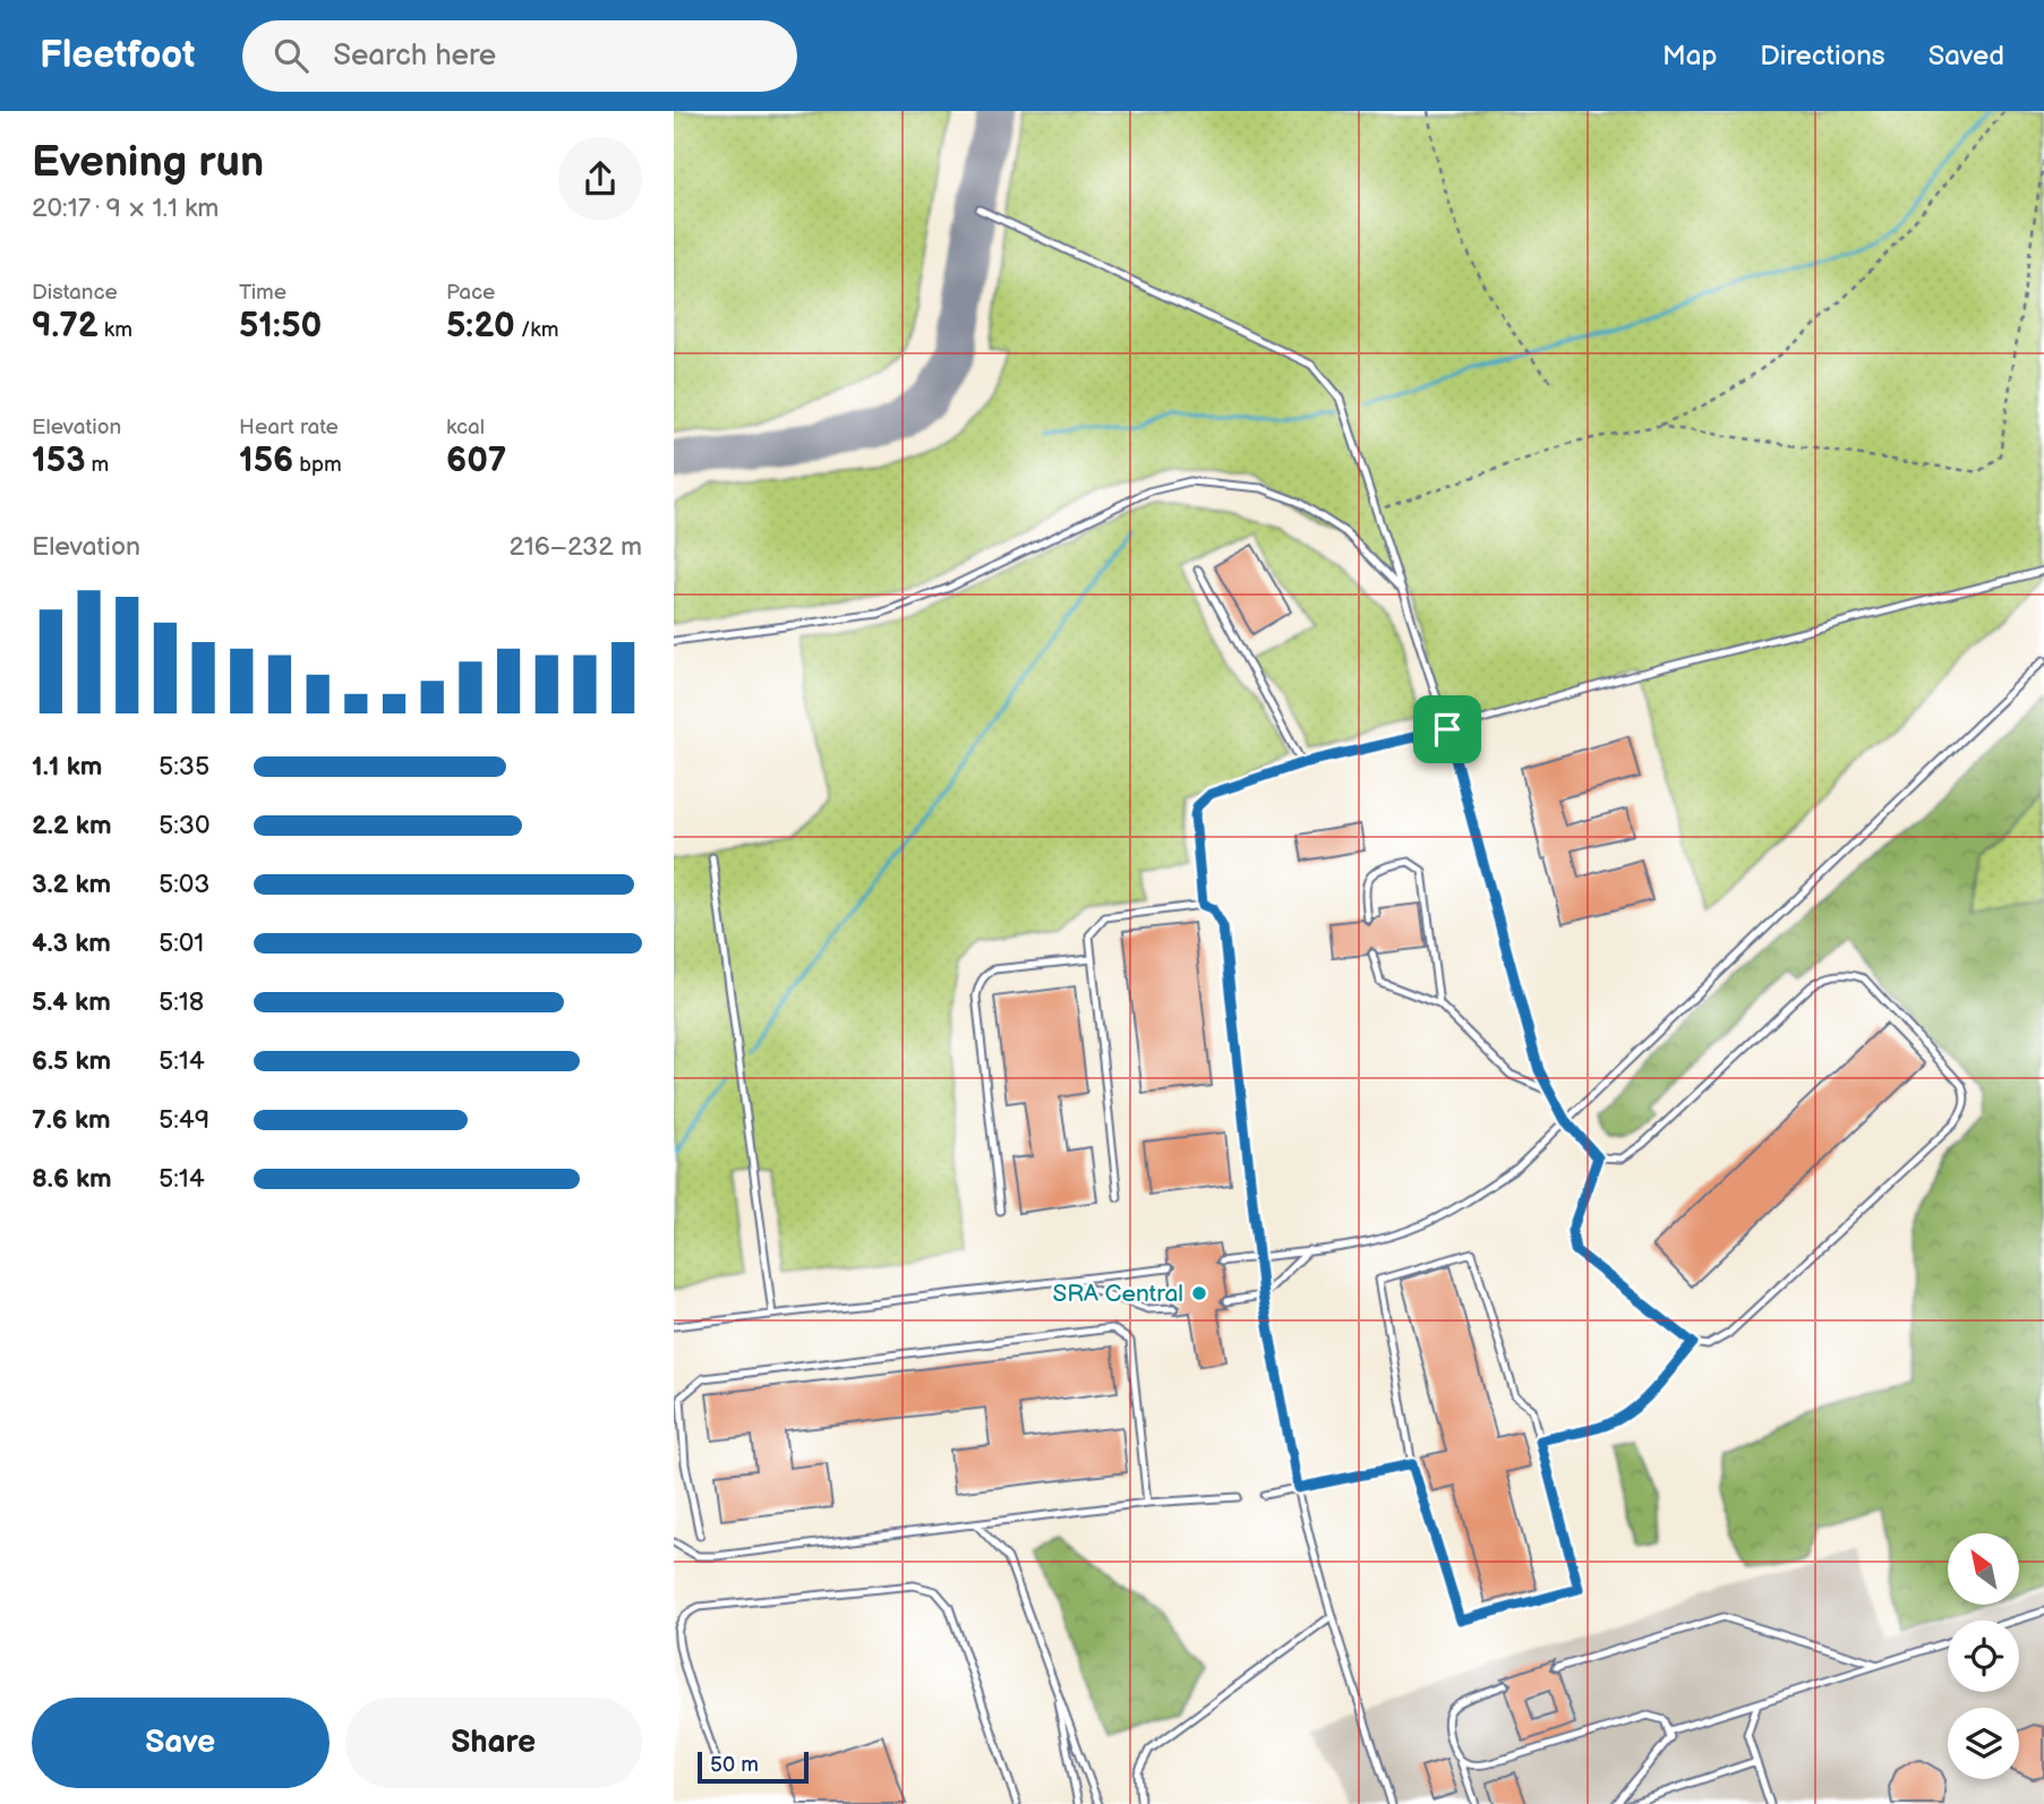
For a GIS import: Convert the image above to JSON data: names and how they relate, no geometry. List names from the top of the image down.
{
  "places": ["SRA Central"],
  "scale_bar": "50 m",
  "north": "top left",
  "page": {
    "header": "Fleetfoot",
    "search": "Search here",
    "nav": ["Map", "Directions", "Saved"],
    "heading": ["Evening run", "20:17 · 9 × 1.1 km"],
    "stats": [
      ["Distance", "9.72 km"],
      ["Time", "51:50"],
      ["Pace", "5:20 /km"],
      ["Elevation", "153 m"],
      ["Heart rate", "156 bpm"],
      ["kcal", "607"]
    ],
    "chart": ["Elevation", "216–232 m"],
    "list": [
      {
        "name": "1.1 km",
        "note": "5:35"
      },
      {
        "name": "2.2 km",
        "note": "5:30"
      },
      {
        "name": "3.2 km",
        "note": "5:03"
      },
      {
        "name": "4.3 km",
        "note": "5:01"
      },
      {
        "name": "5.4 km",
        "note": "5:18"
      },
      {
        "name": "6.5 km",
        "note": "5:14"
      },
      {
        "name": "7.6 km",
        "note": "5:49"
      },
      {
        "name": "8.6 km",
        "note": "5:14"
      }
    ],
    "buttons": ["Save", "Share"],
    "scale": "50 m"
  }
}
